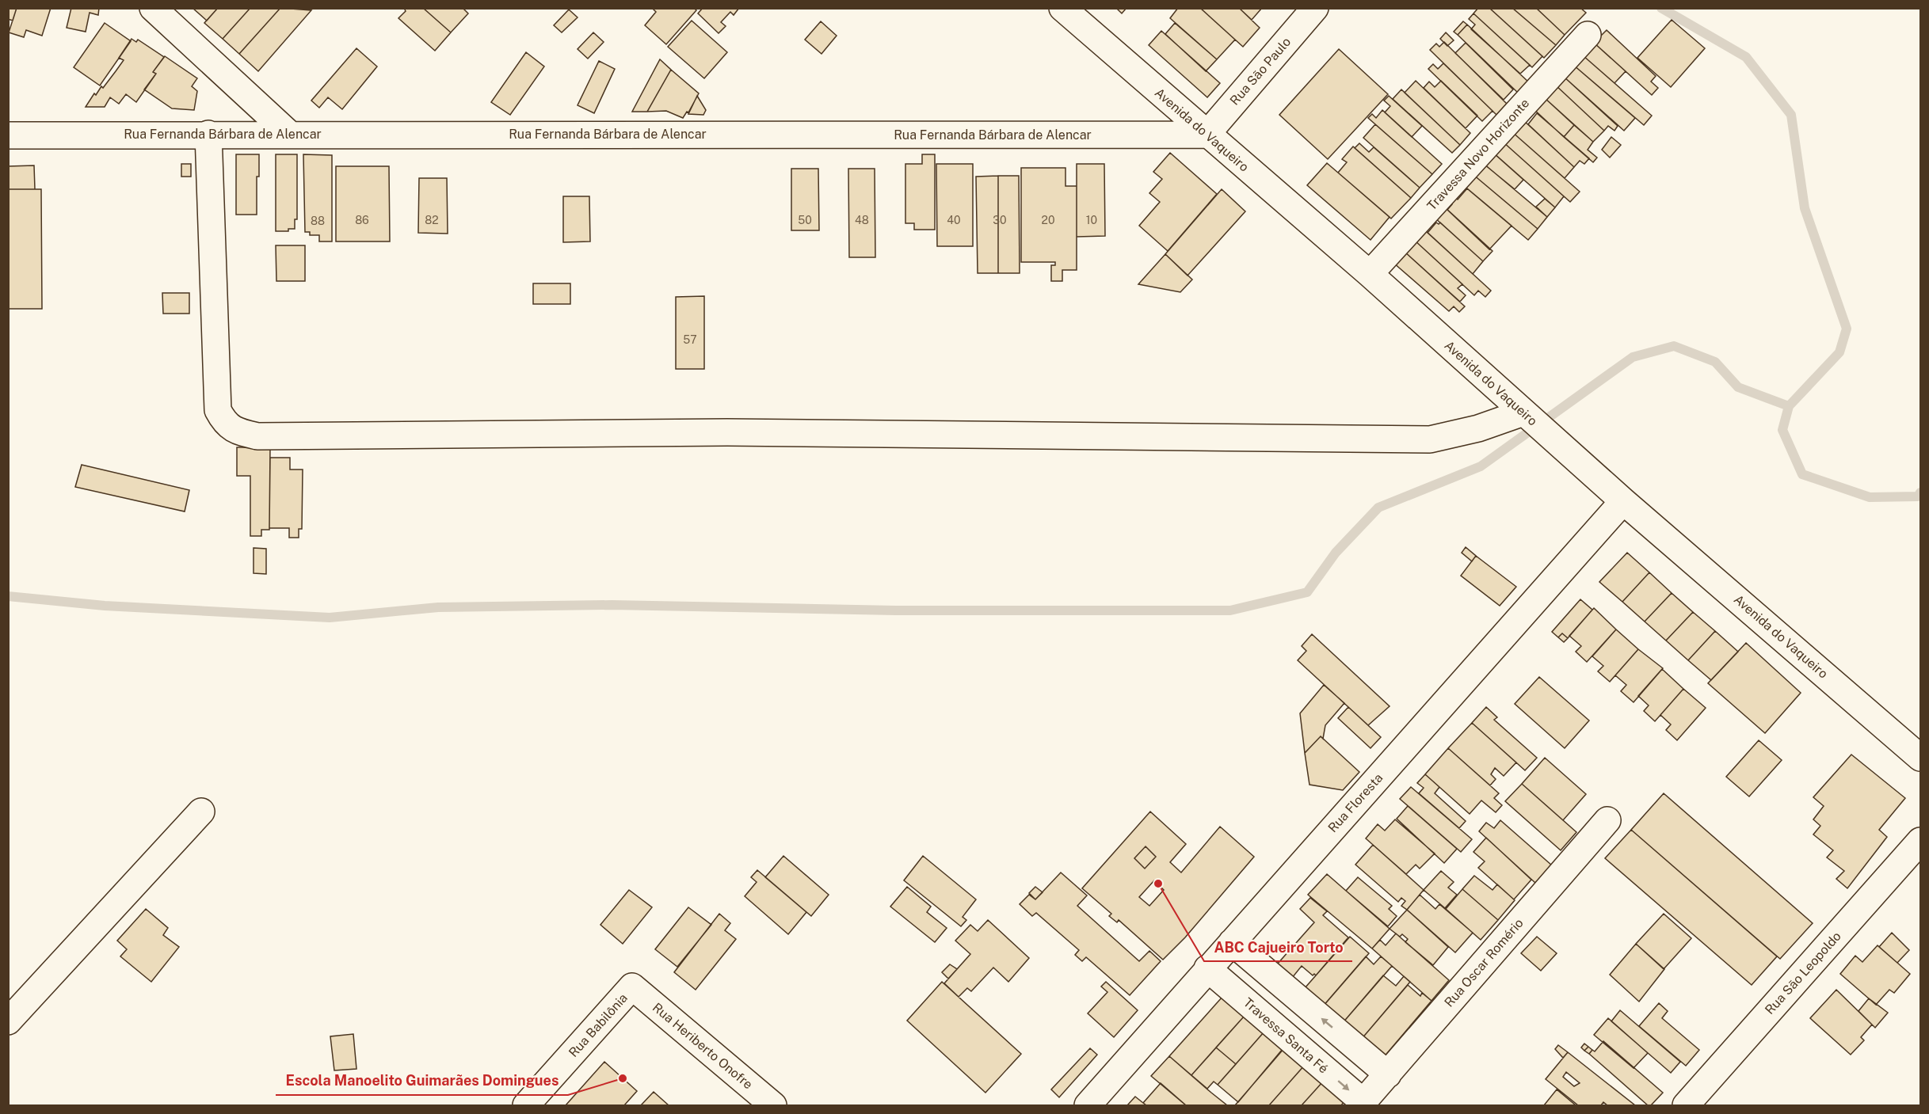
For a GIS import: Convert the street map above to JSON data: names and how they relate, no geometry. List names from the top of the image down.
{
  "streets": {
    "street": [
      "Rua São Paulo",
      "Avenida do Vaqueiro",
      "Rua Fernanda Bárbara de Alencar",
      "Travessa Novo Horizonte",
      "Rua Floresta",
      "Rua Oscar Romério",
      "Rua São Leopoldo",
      "Rua Babilônia",
      "Travessa Santa Fé",
      "Rua Heriberto Onofre"
    ]
  },
  "crossings": [
    ["Rua São Paulo", "Avenida do Vaqueiro"],
    ["Rua São Paulo", "Rua Fernanda Bárbara de Alencar"],
    ["Avenida do Vaqueiro", "Rua Fernanda Bárbara de Alencar"],
    ["Avenida do Vaqueiro", "Travessa Novo Horizonte"],
    ["Avenida do Vaqueiro", "Rua Floresta"],
    ["Rua Floresta", "Travessa Santa Fé"],
    ["Rua Oscar Romério", "Travessa Santa Fé"],
    ["Rua Babilônia", "Rua Heriberto Onofre"]
  ],
  "places": ["ABC Cajueiro Torto", "Escola Manoelito Guimarães Domingues"],
  "house_numbers": [
    "86",
    "82",
    "50",
    "48",
    "40",
    "30",
    "20",
    "10",
    "88",
    "57"
  ]
}
